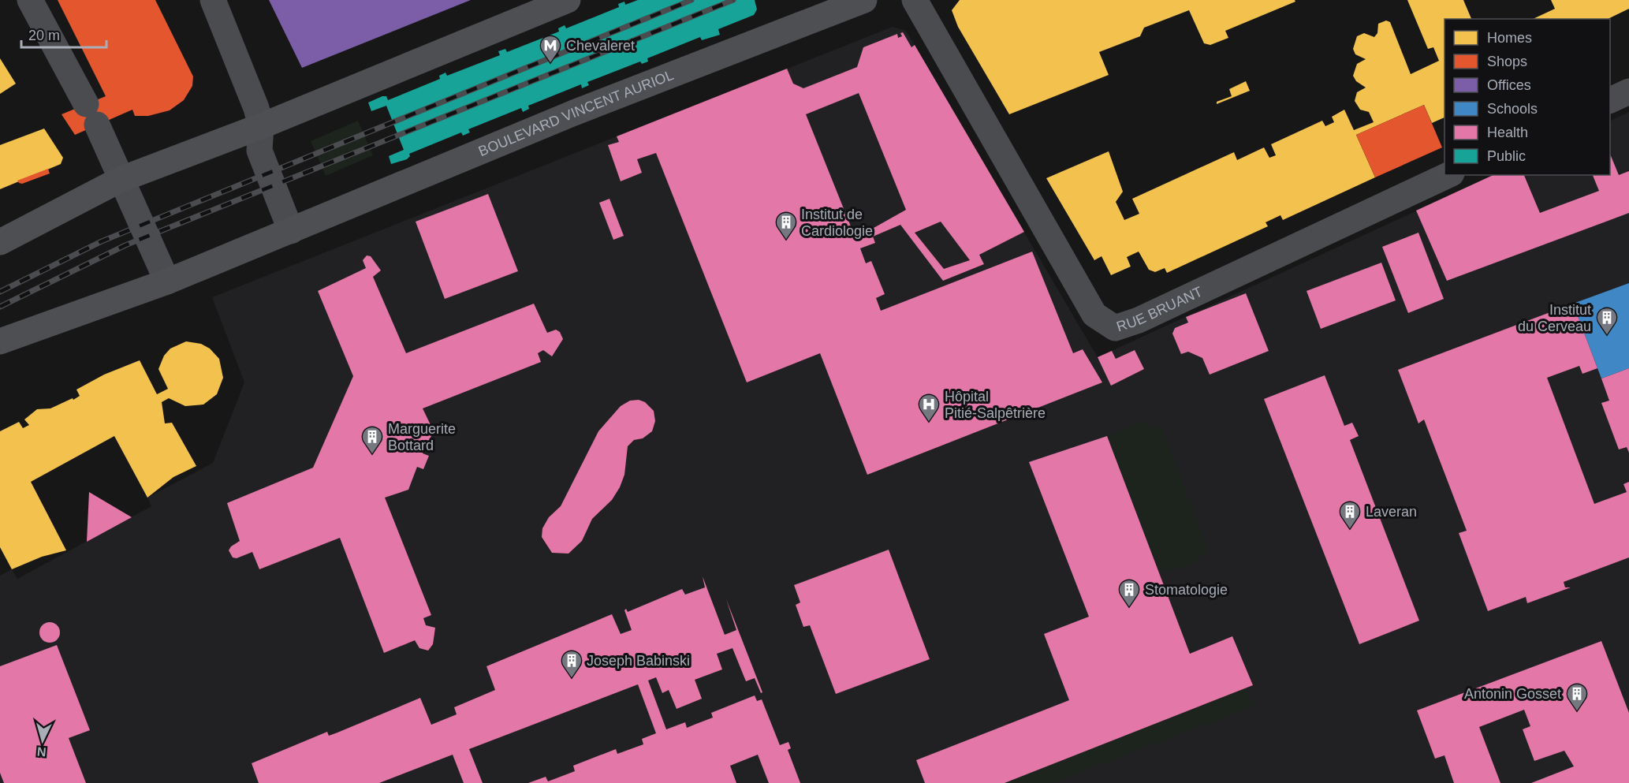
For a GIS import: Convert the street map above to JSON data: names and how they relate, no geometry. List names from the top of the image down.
{
  "streets": {
    "main road": ["BOULEVARD VINCENT AURIOL"],
    "street": ["RUE BRUANT"]
  },
  "places": {
    "metro station": ["Chevaleret"],
    "building": [
      "Institut de Cardiologie",
      "Institut du Cerveau",
      "Marguerite Bottard",
      "Laveran",
      "Stomatologie",
      "Joseph Babinski",
      "Antonin Gosset"
    ],
    "hospital": ["Hôpital Pitié-Salpêtrière"]
  },
  "legend": [
    "Homes",
    "Shops",
    "Offices",
    "Schools",
    "Health",
    "Public"
  ],
  "scale_bar": "20 m",
  "north": "bottom"
}
